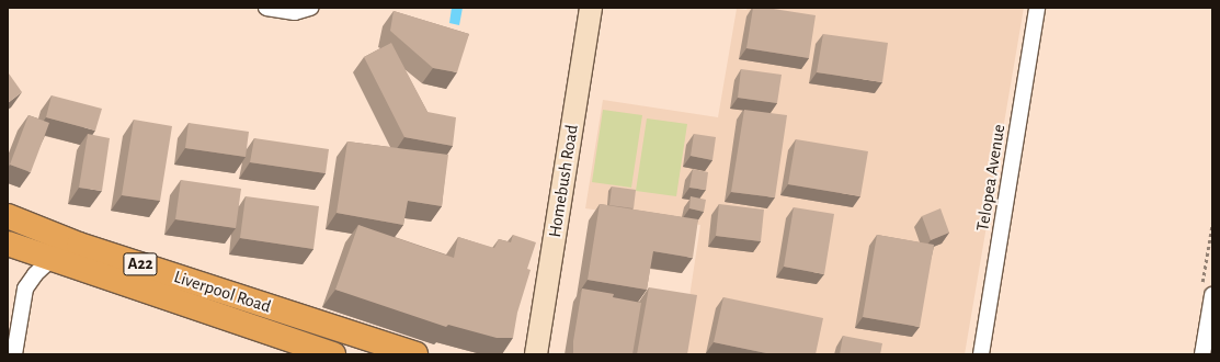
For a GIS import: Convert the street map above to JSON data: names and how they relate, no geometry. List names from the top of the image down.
{
  "streets": {
    "highway": ["A22", "Liverpool Road"],
    "main road": ["Homebush Road"],
    "street": ["Telopea Avenue"]
  }
}
